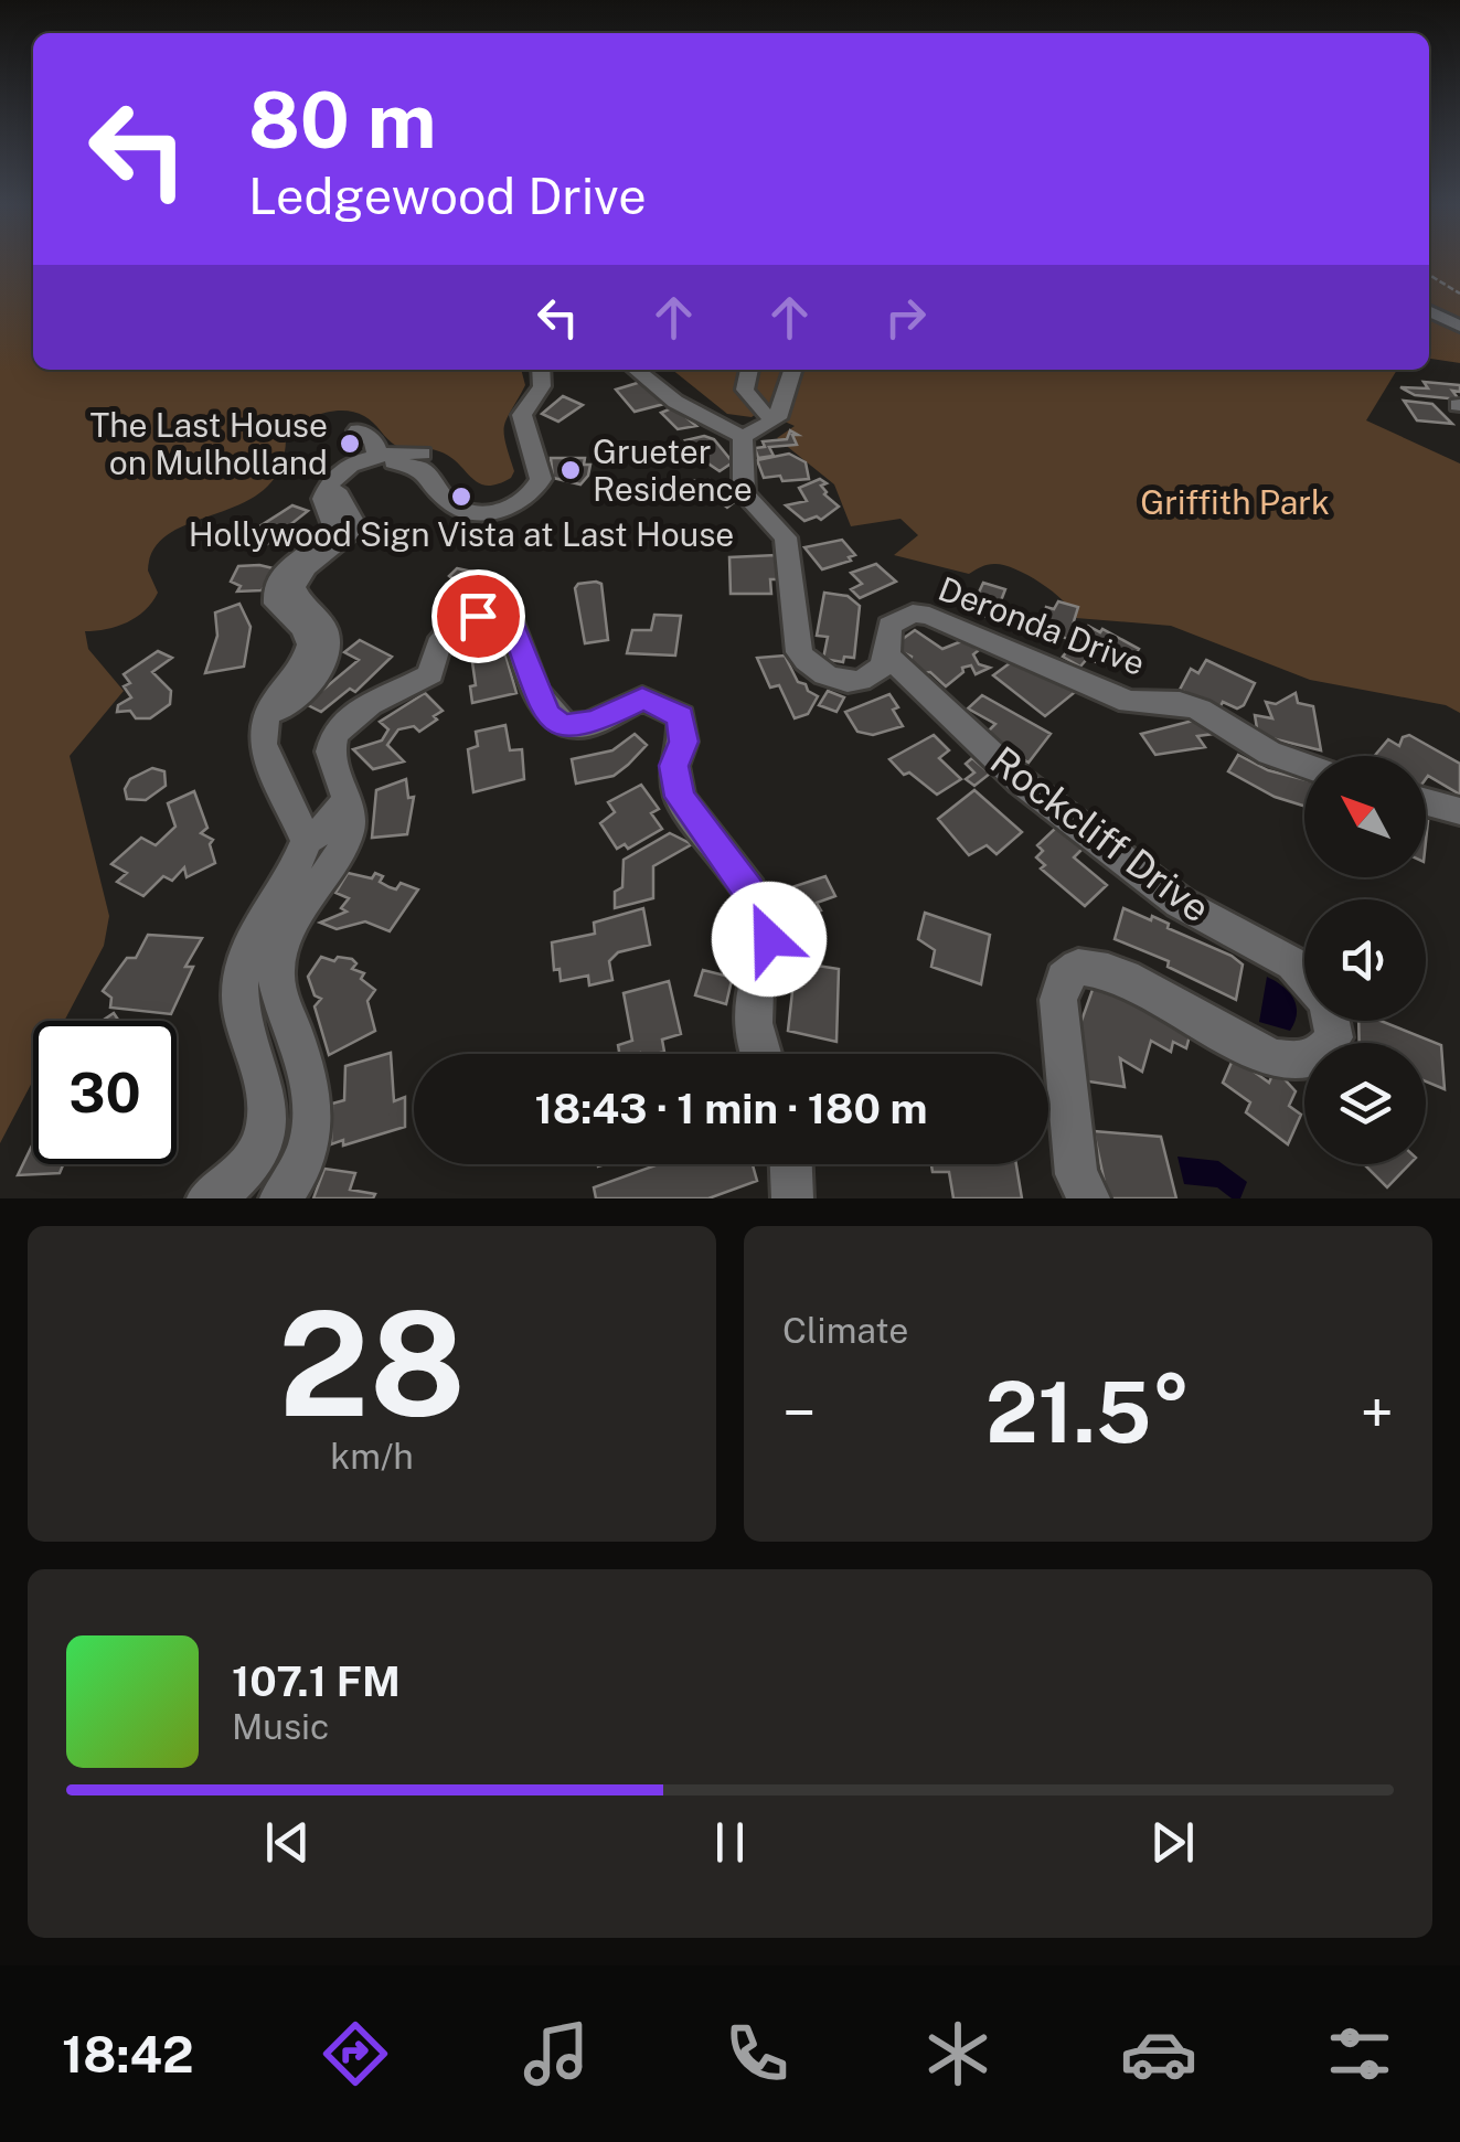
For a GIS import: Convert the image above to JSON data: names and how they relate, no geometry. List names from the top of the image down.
{
  "streets": {
    "street": ["Deronda Drive", "Rockcliff Drive"]
  },
  "crossings": [
    ["Deronda Drive", "Rockcliff Drive"]
  ],
  "parks": ["Griffith Park"],
  "places": ["The Last House on Mulholland", "Grueter Residence", "Hollywood Sign Vista at Last House"],
  "north": "top left",
  "page": {
    "turn": ["80 m", "Ledgewood Drive"],
    "limit": "30",
    "trip": "18:43 · 1 min · 180 m",
    "tile": [
      ["28", "km/h"],
      "Climate"
    ],
    "heat": ["−", "21.5°", "+"],
    "song": ["107.1 FM", "Music"],
    "tabs": "18:42"
  }
}
